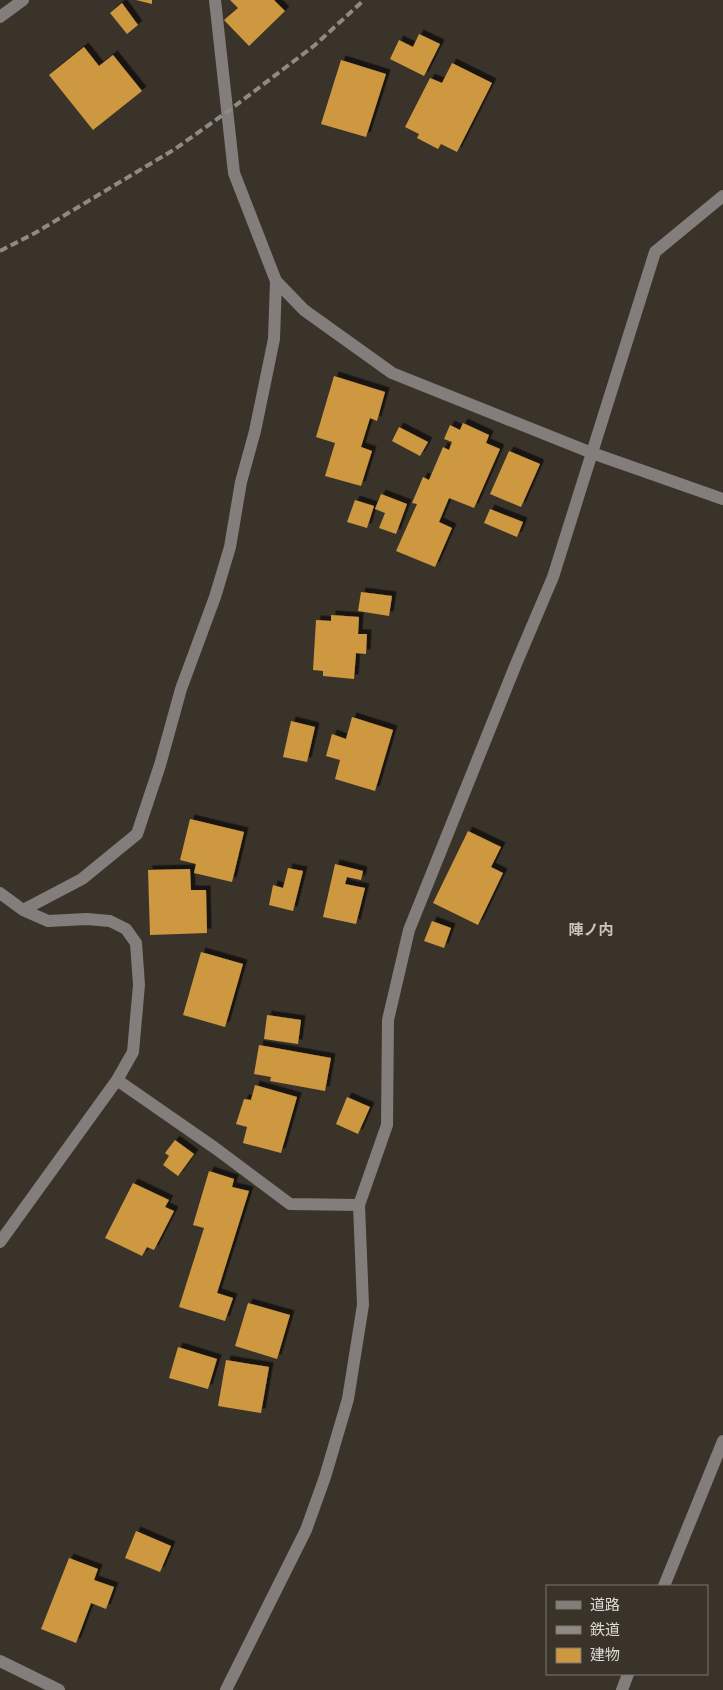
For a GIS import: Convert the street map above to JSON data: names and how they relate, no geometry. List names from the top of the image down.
{
  "districts": ["陣ノ内"],
  "legend": ["道路", "鉄道", "建物"]
}
